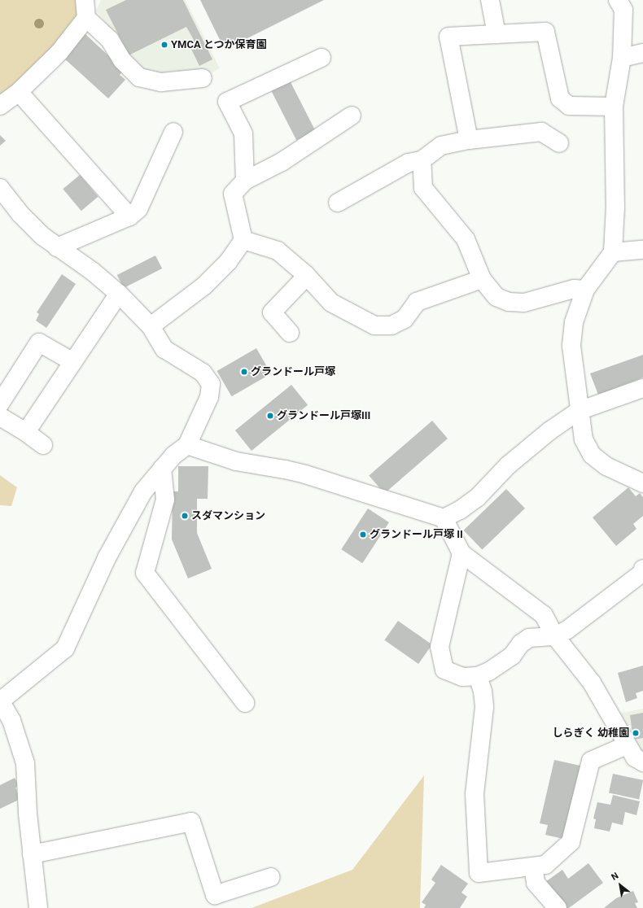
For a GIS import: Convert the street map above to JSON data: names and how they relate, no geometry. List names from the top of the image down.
{
  "places": [
    "YMCA とつか保育園",
    "グランドール戸塚",
    "グランドール戸塚III",
    "スダマンション",
    "グランドール戸塚 II",
    "しらぎく 幼稚園"
  ],
  "north": "top left"
}
